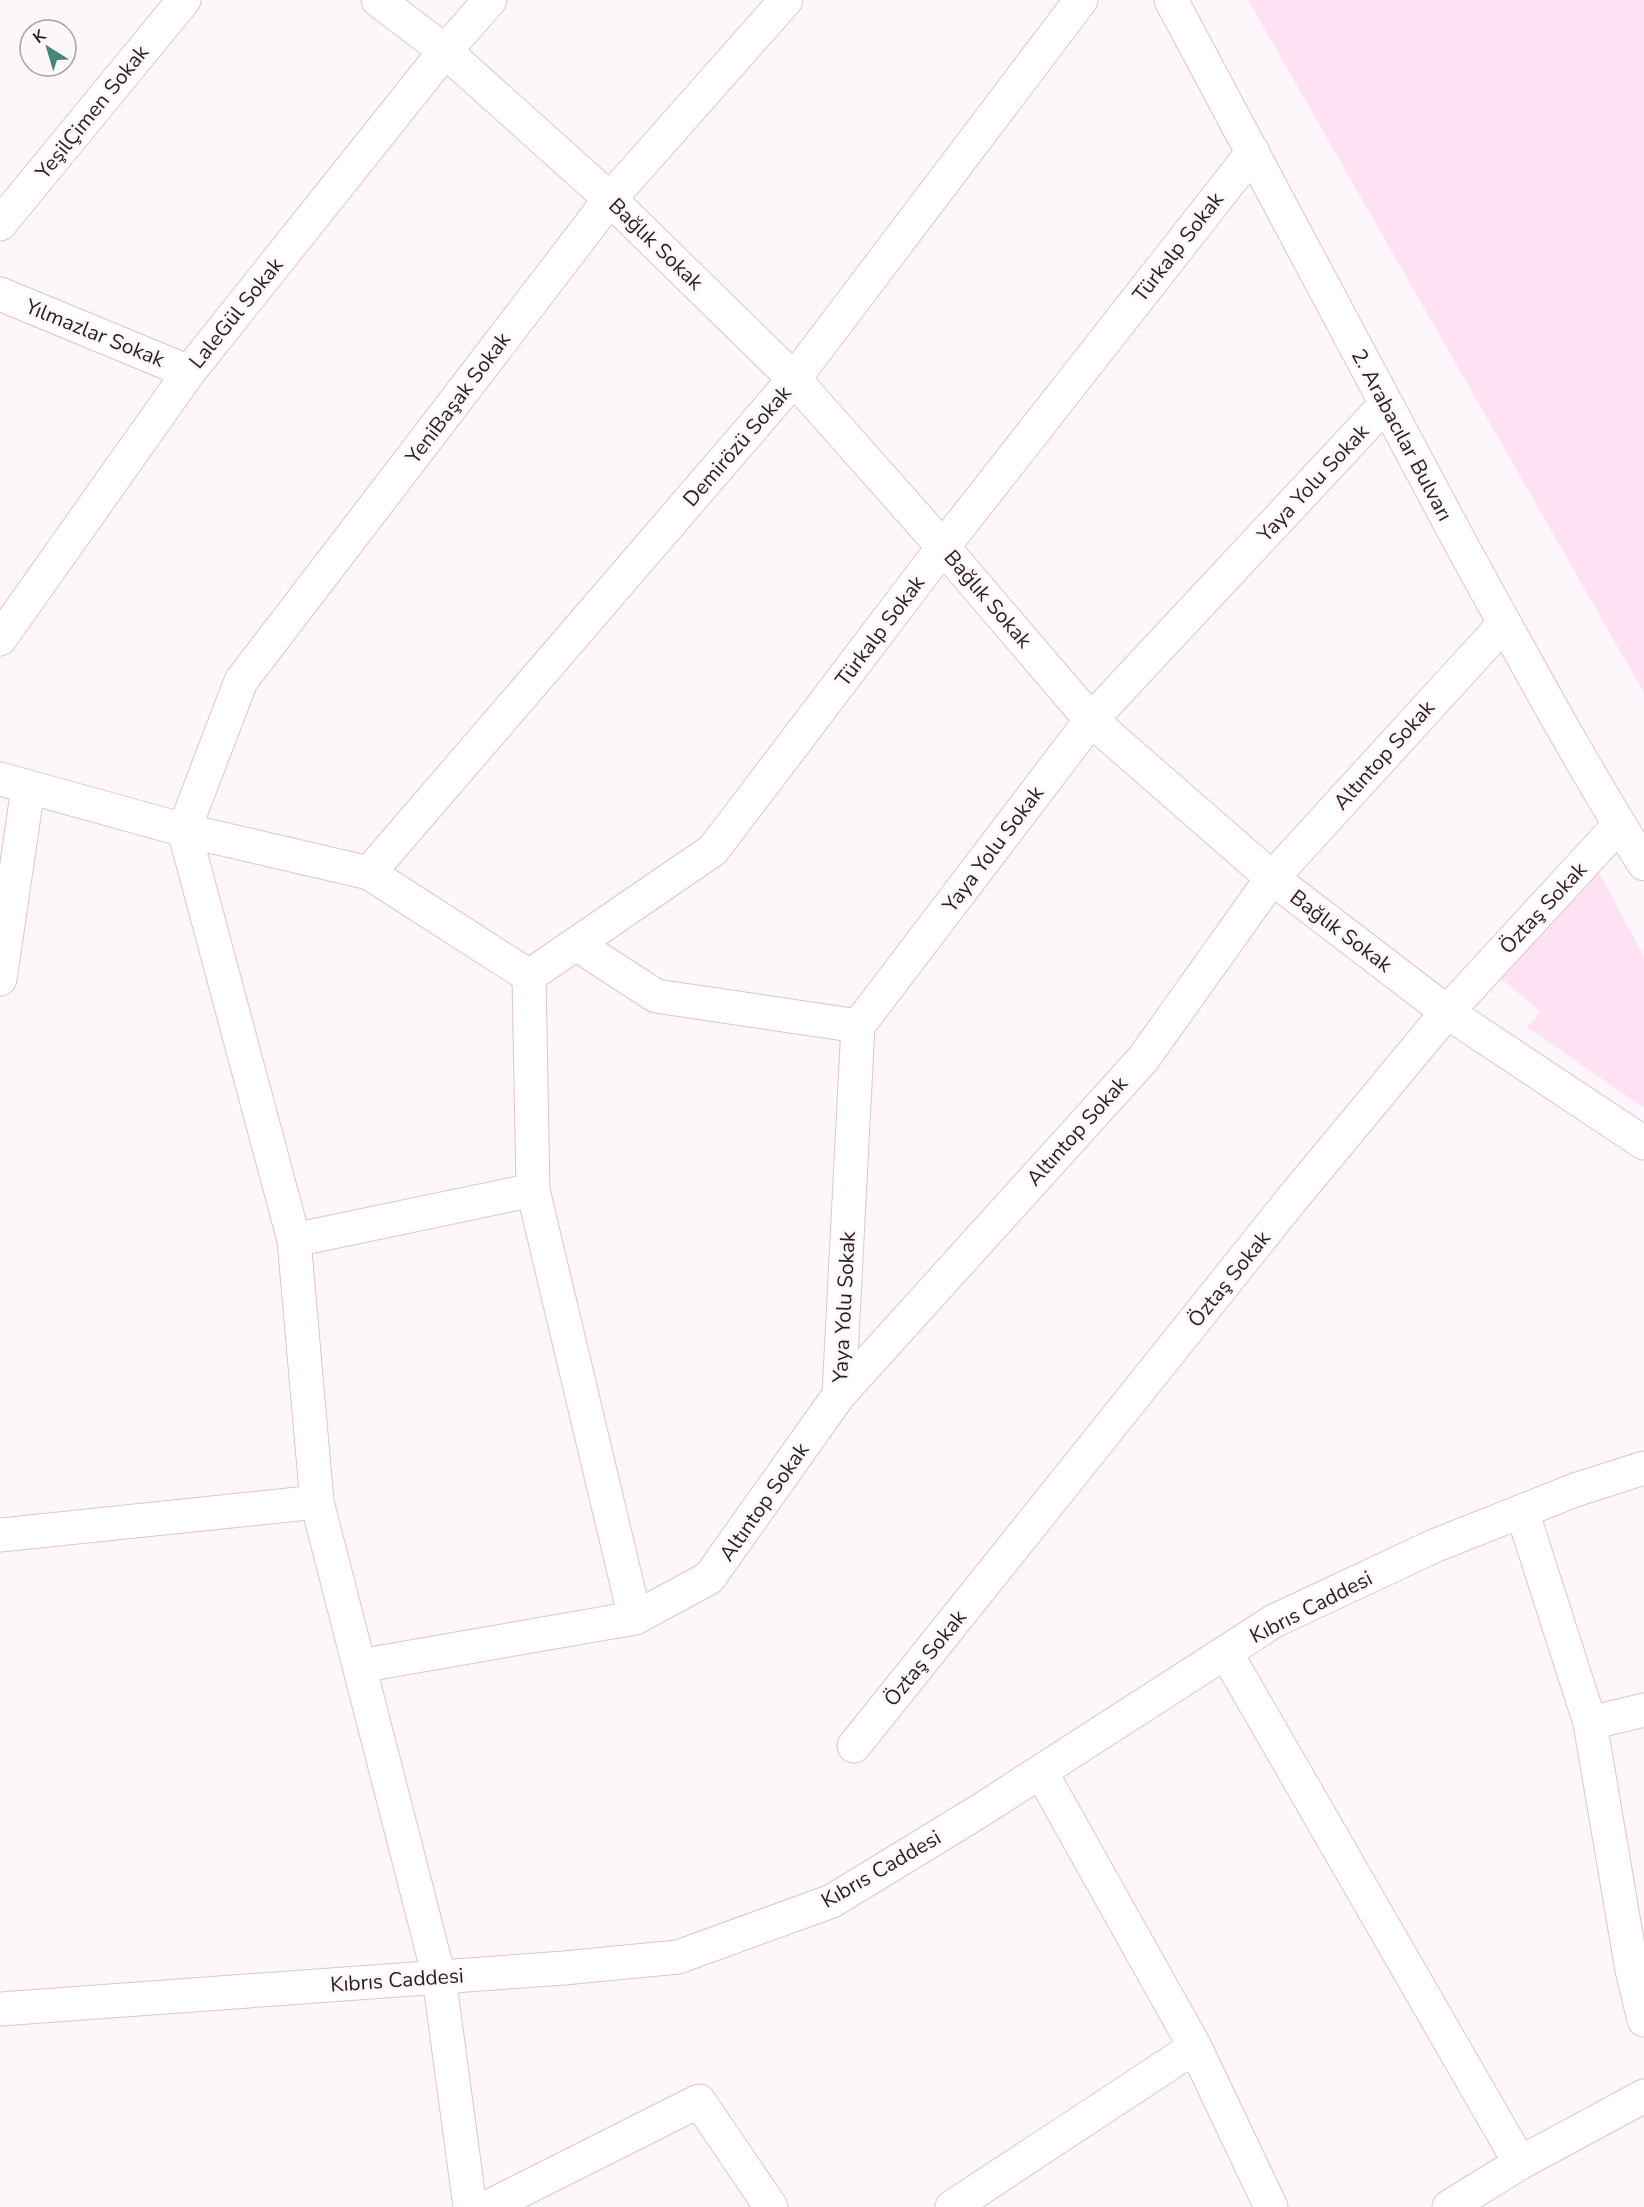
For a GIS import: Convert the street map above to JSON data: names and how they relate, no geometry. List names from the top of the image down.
{
  "streets": {
    "street": [
      "YeşilÇimen Sokak",
      "Bağlık Sokak",
      "Türkalp Sokak",
      "LaleGül Sokak",
      "Yılmazlar Sokak",
      "YeniBaşak Sokak",
      "2. Arabacılar Bulvarı",
      "Demirözü Sokak",
      "Yaya Yolu Sokak",
      "Altıntop Sokak",
      "Öztaş Sokak",
      "Kıbrıs Caddesi"
    ]
  },
  "crossings": [
    ["Bağlık Sokak", "Türkalp Sokak"],
    ["Bağlık Sokak", "LaleGül Sokak"],
    ["Bağlık Sokak", "YeniBaşak Sokak"],
    ["Bağlık Sokak", "Demirözü Sokak"],
    ["Bağlık Sokak", "Yaya Yolu Sokak"],
    ["Bağlık Sokak", "Altıntop Sokak"],
    ["Bağlık Sokak", "Öztaş Sokak"],
    ["Türkalp Sokak", "2. Arabacılar Bulvarı"],
    ["LaleGül Sokak", "Yılmazlar Sokak"],
    ["2. Arabacılar Bulvarı", "Yaya Yolu Sokak"],
    ["2. Arabacılar Bulvarı", "Altıntop Sokak"],
    ["2. Arabacılar Bulvarı", "Öztaş Sokak"],
    ["Yaya Yolu Sokak", "Altıntop Sokak"]
  ],
  "north": "top left"
}
